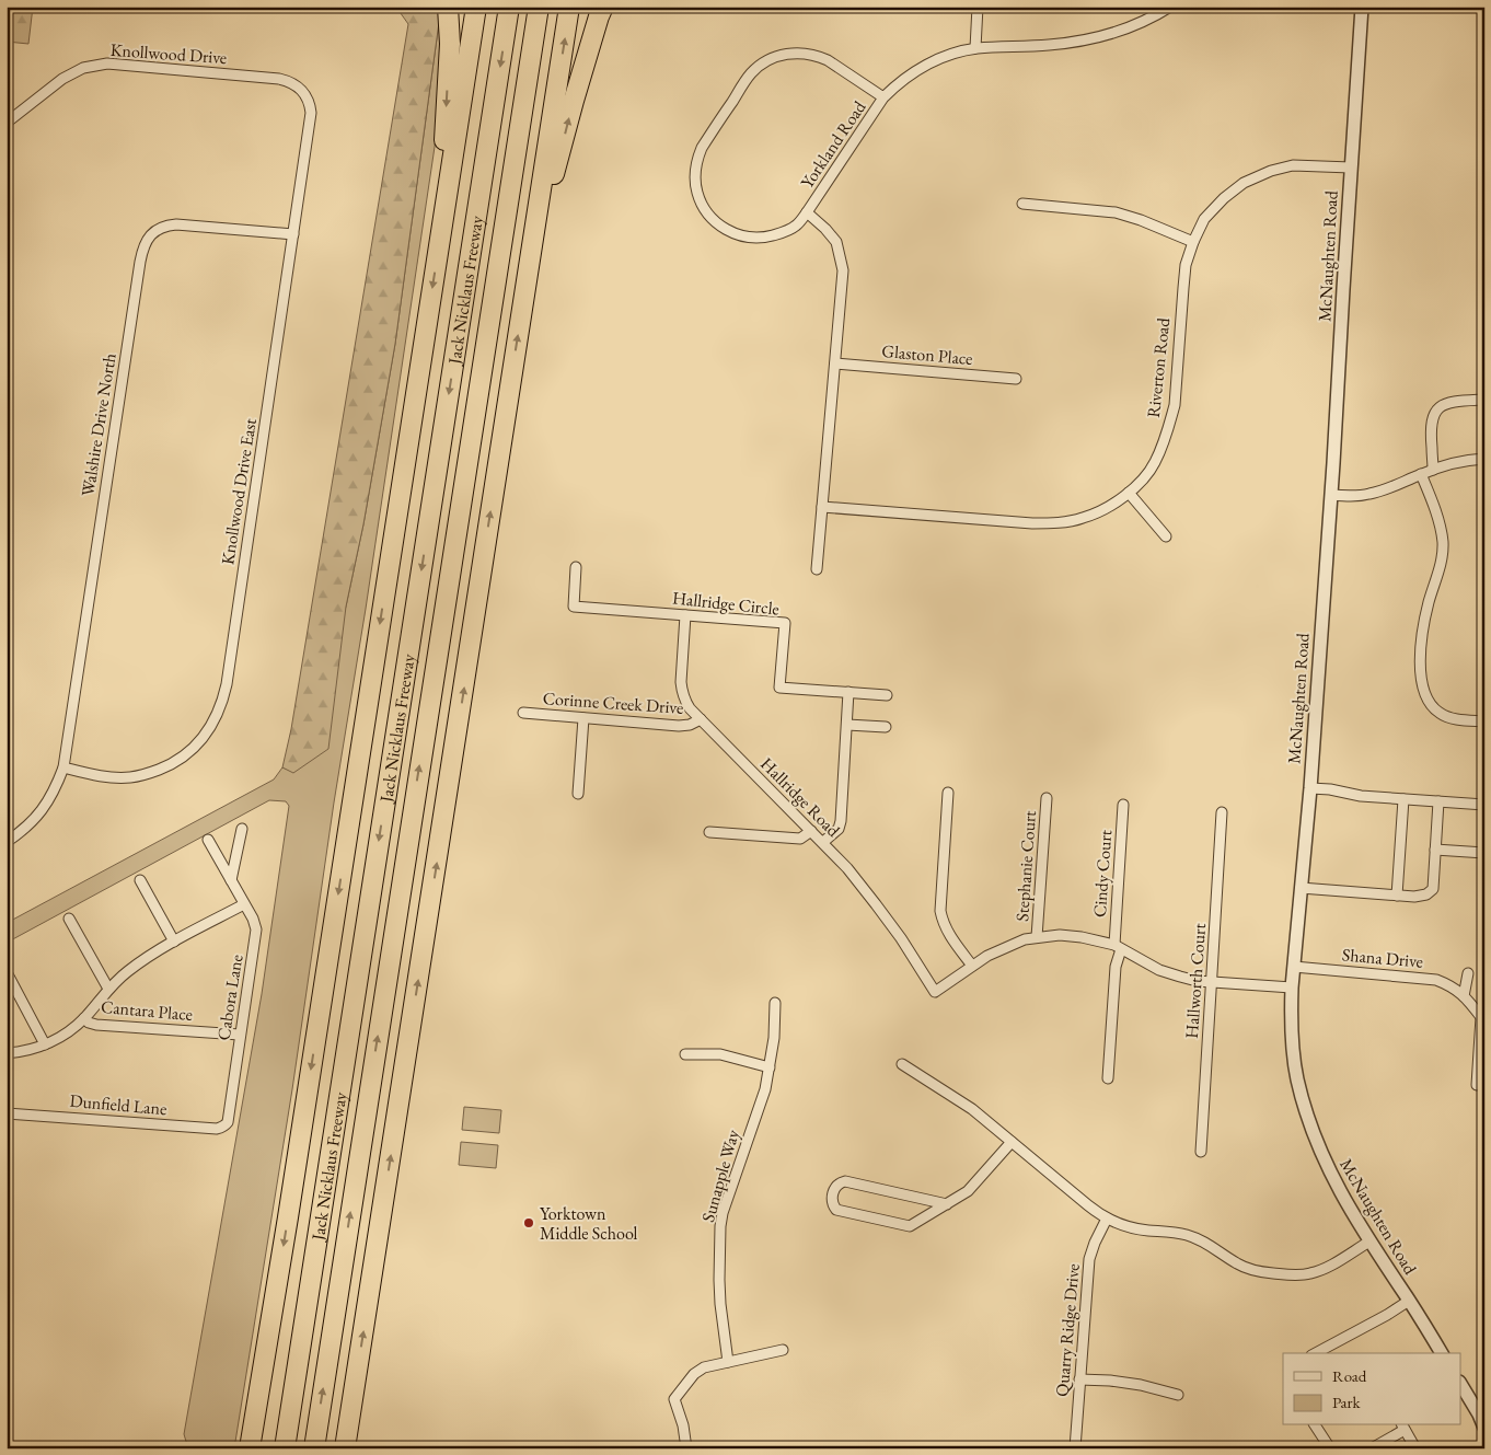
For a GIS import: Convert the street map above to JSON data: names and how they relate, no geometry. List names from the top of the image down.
{
  "streets": {
    "highway": ["Jack Nicklaus Freeway"],
    "street": [
      "Knollwood Drive",
      "Yorkland Road",
      "McNaughten Road",
      "Glaston Place",
      "Riverton Road",
      "Walshire Drive North",
      "Knollwood Drive East",
      "Hallridge Circle",
      "Corinne Creek Drive",
      "Hallridge Road",
      "Stephanie Court",
      "Cindy Court",
      "Shana Drive",
      "Hallworth Court",
      "Cabora Lane",
      "Cantara Place",
      "Dunfield Lane",
      "Sunapple Way",
      "Quarry Ridge Drive"
    ]
  },
  "crossings": [
    ["Knollwood Drive", "Knollwood Drive East"],
    ["Yorkland Road", "Glaston Place"],
    ["Yorkland Road", "Riverton Road"],
    ["McNaughten Road", "Riverton Road"],
    ["McNaughten Road", "Shana Drive"],
    ["Walshire Drive North", "Knollwood Drive East"],
    ["Hallridge Circle", "Hallridge Road"],
    ["Corinne Creek Drive", "Hallridge Road"],
    ["Cabora Lane", "Cantara Place"],
    ["Cabora Lane", "Dunfield Lane"]
  ],
  "places": ["Yorktown Middle School"],
  "legend": ["Road", "Park"]
}
